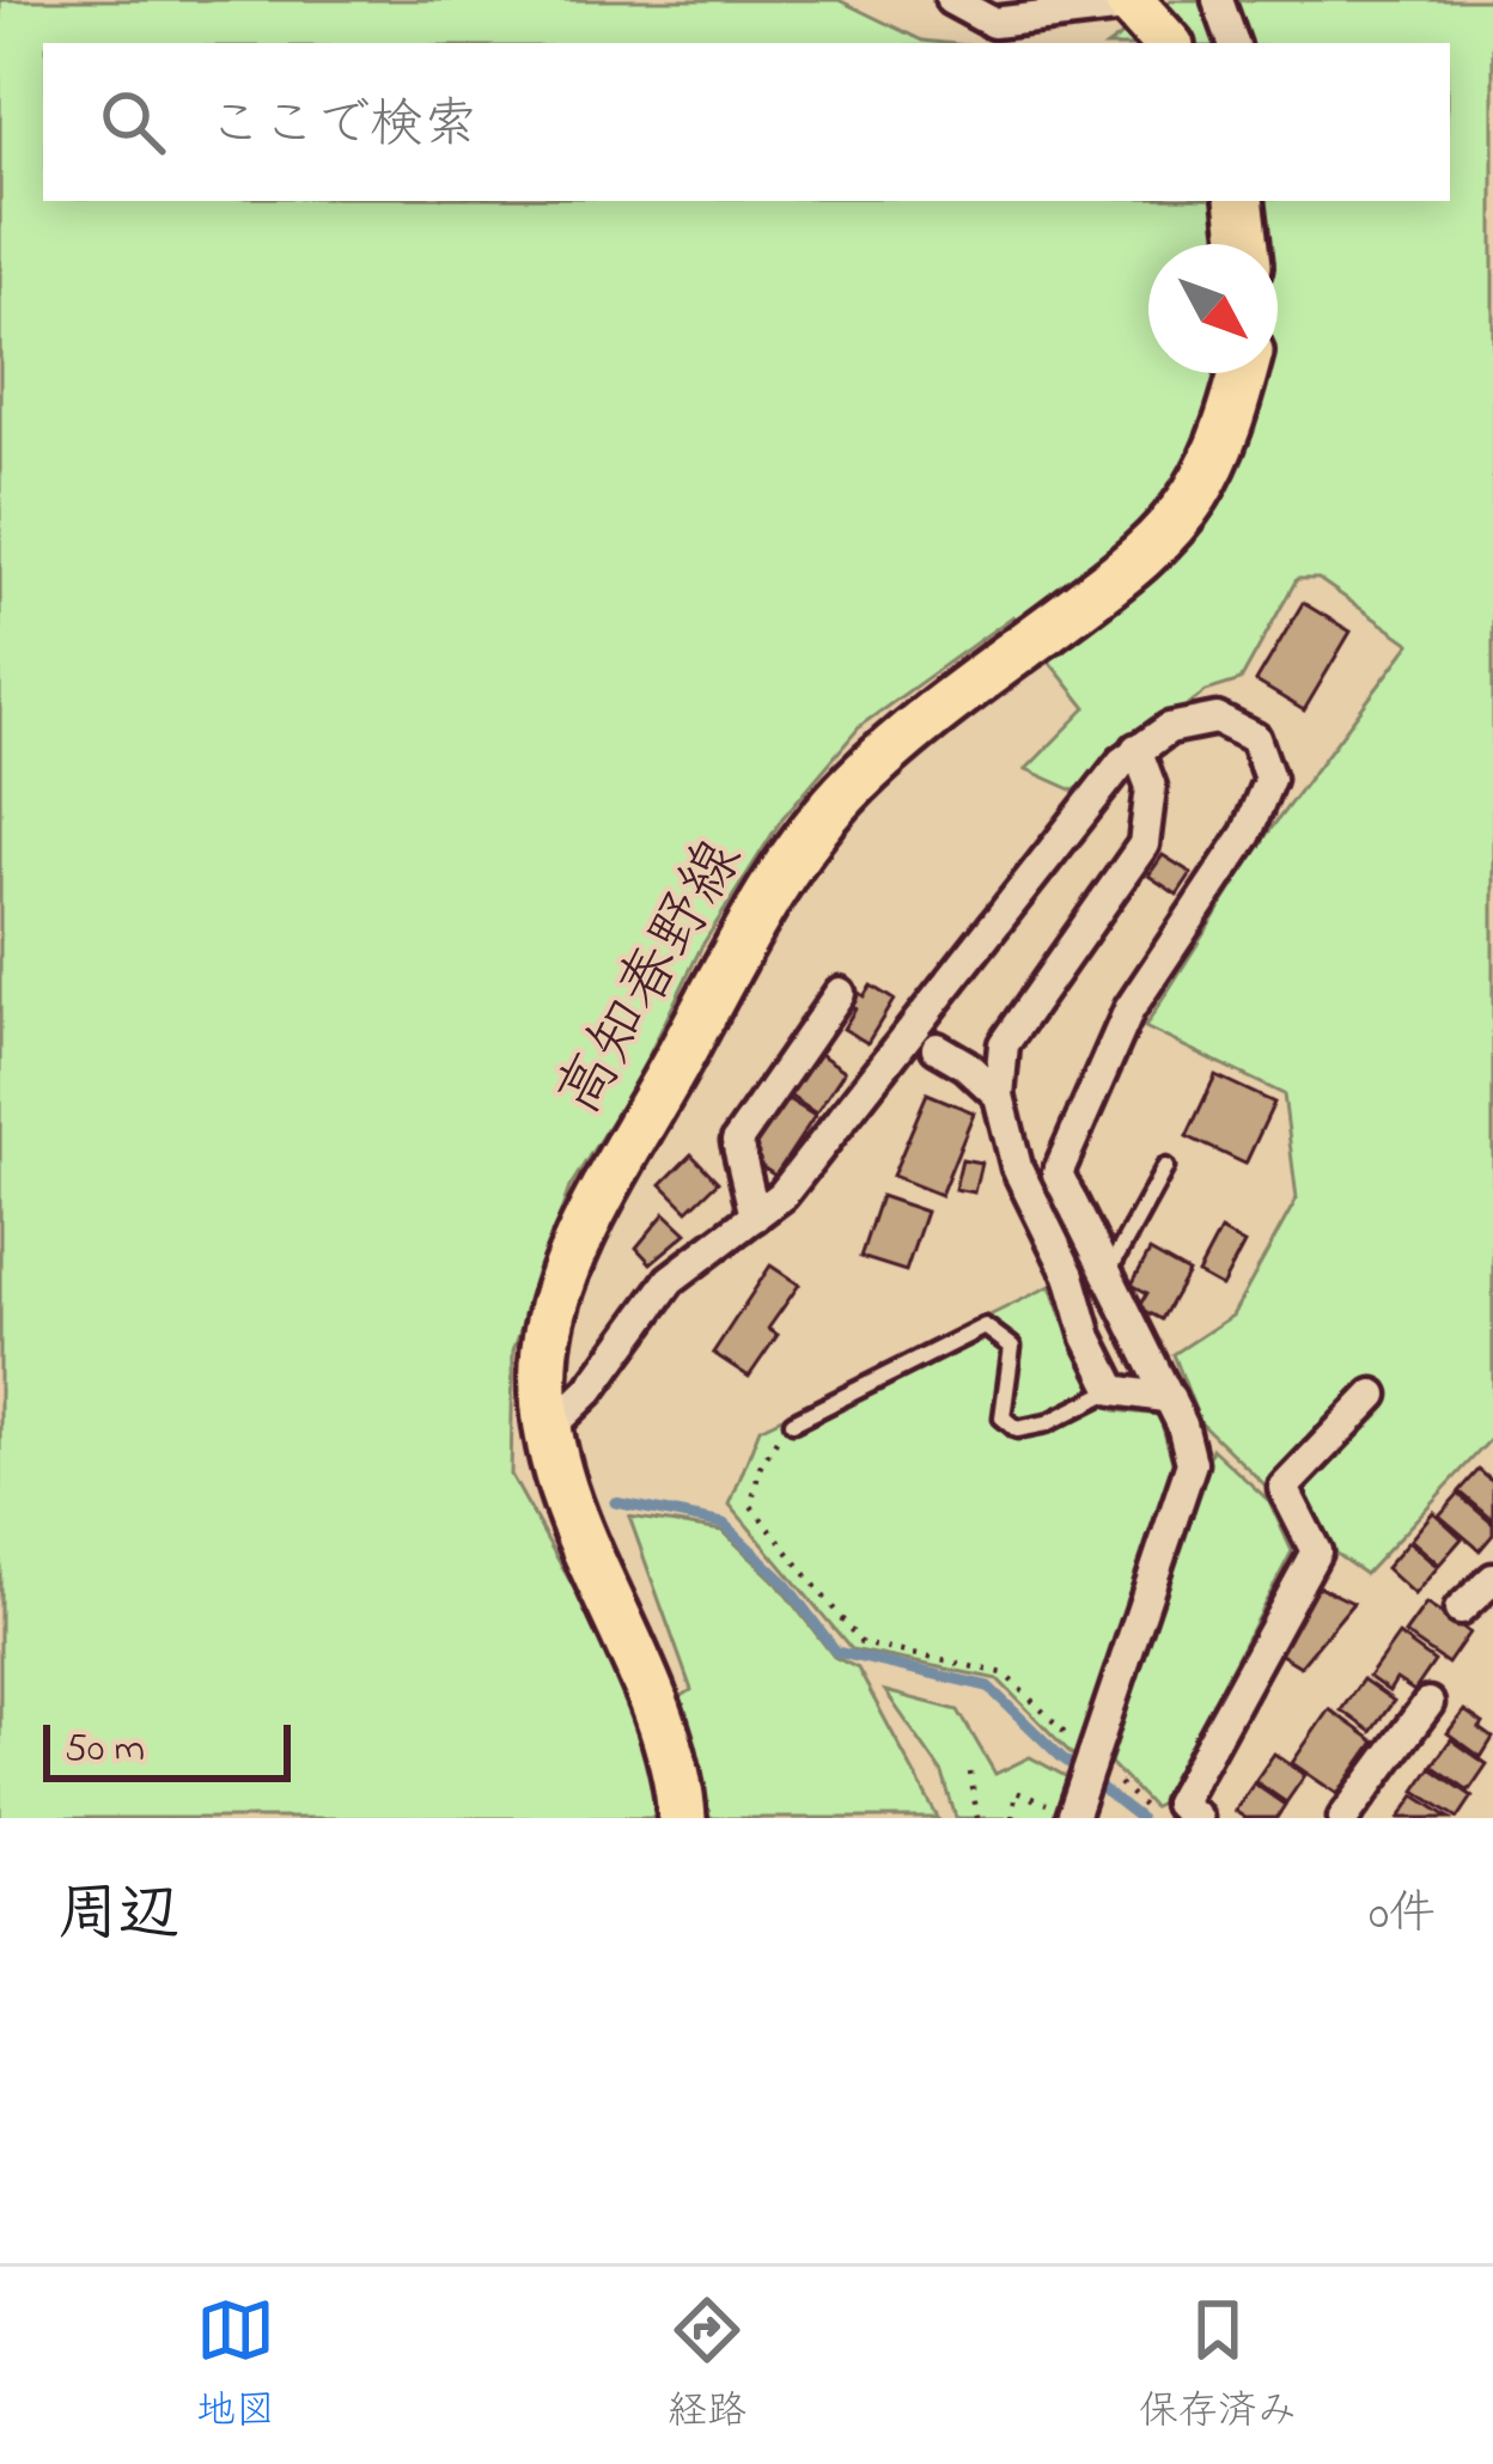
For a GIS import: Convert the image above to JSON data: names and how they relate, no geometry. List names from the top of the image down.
{
  "streets": {
    "main road": ["高知春野線"]
  },
  "scale_bar": "50 m",
  "north": "bottom right",
  "page": {
    "search": "ここで検索",
    "scale": "50 m",
    "heading": ["周辺", "0件"],
    "nav": ["地図", "経路", "保存済み"]
  }
}
